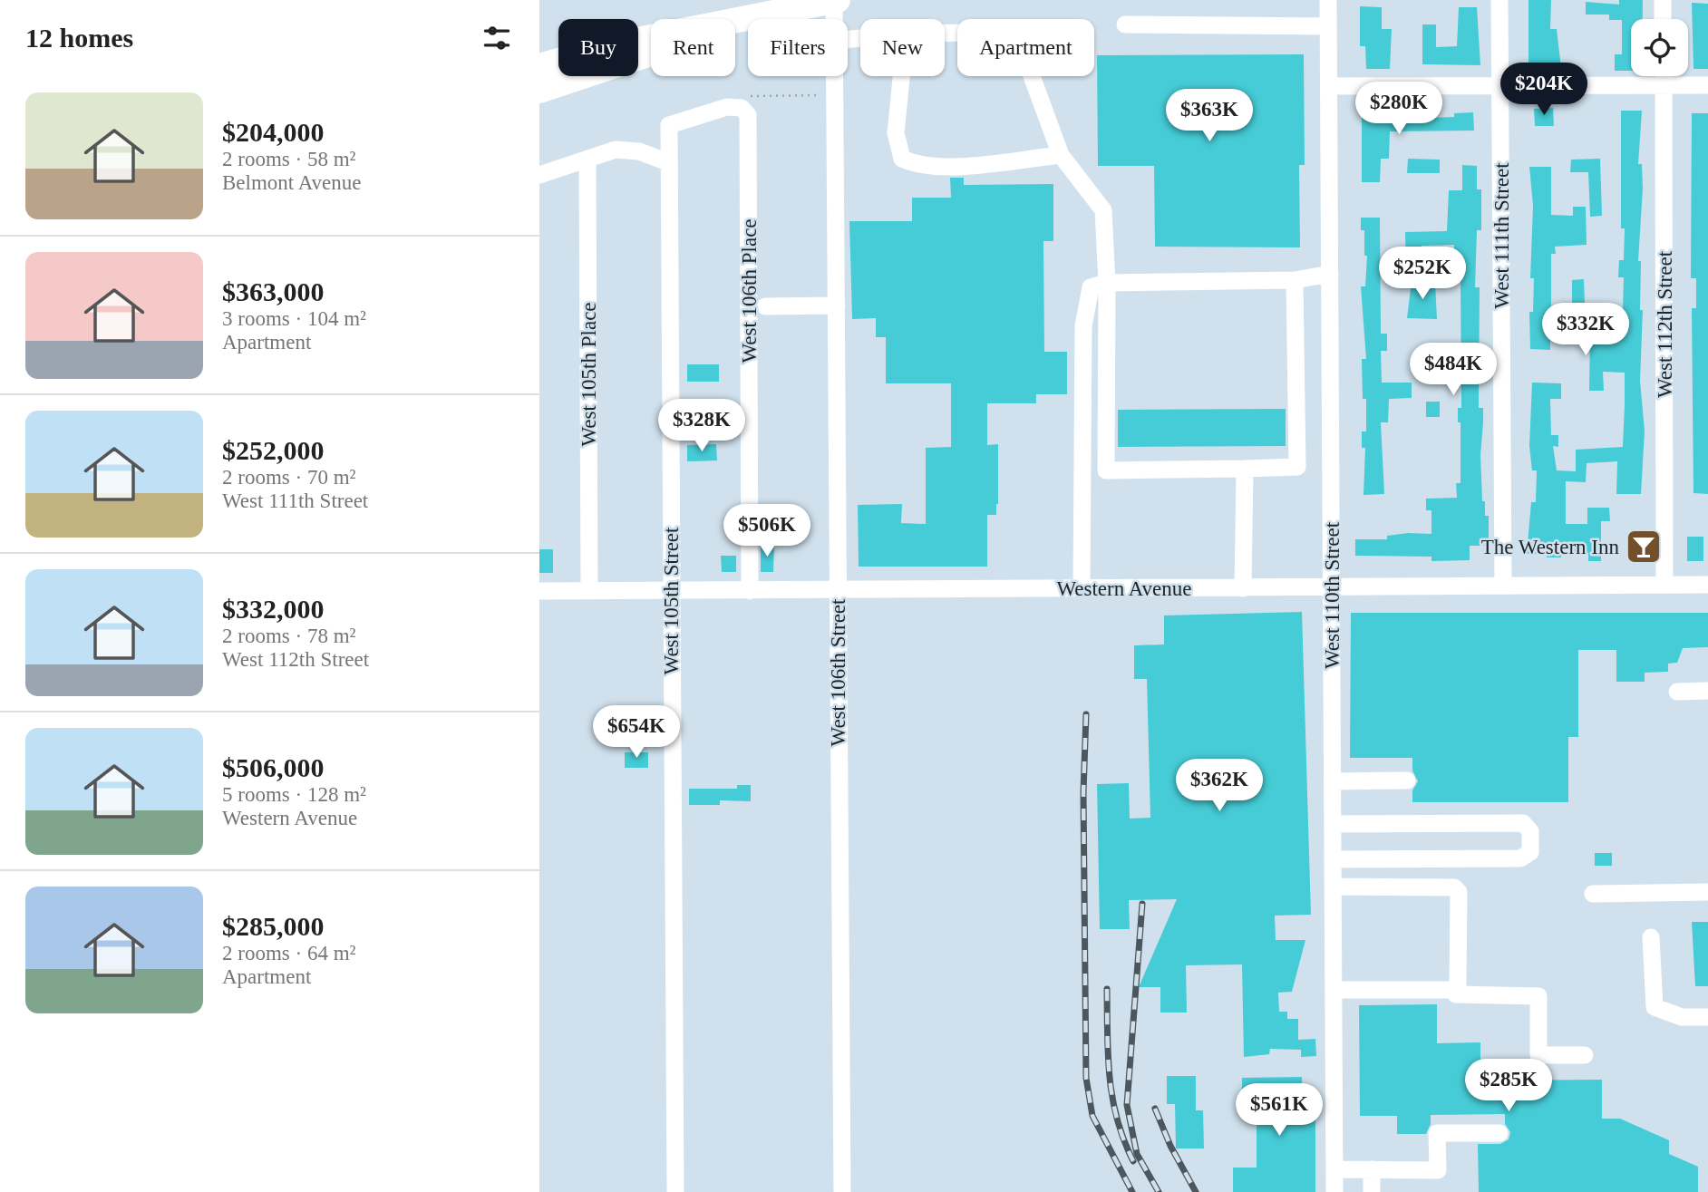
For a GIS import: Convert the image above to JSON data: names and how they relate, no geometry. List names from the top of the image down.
{
  "streets": {
    "street": [
      "West 111th Street",
      "West 106th Place",
      "West 112th Street",
      "West 105th Place",
      "Western Avenue",
      "West 110th Street",
      "West 105th Street",
      "West 106th Street"
    ]
  },
  "crossings": [
    ["West 111th Street", "Western Avenue"],
    ["West 106th Place", "Western Avenue"],
    ["West 106th Place", "West 105th Street"],
    ["West 112th Street", "Western Avenue"],
    ["West 105th Place", "Western Avenue"],
    ["Western Avenue", "West 110th Street"],
    ["Western Avenue", "West 105th Street"],
    ["Western Avenue", "West 106th Street"]
  ],
  "places": {
    "bar": ["The Western Inn"]
  },
  "page": {
    "heading": "12 homes",
    "chip": [
      "Buy",
      "Rent",
      "Filters",
      "New",
      "Apartment"
    ],
    "price": [
      "$204K",
      "$280K",
      "$363K",
      "$252K",
      "$332K",
      "$484K",
      "$328K",
      "$506K",
      "$654K",
      "$362K",
      "$285K",
      "$561K"
    ],
    "list": [
      {
        "name": "$204,000",
        "note": "2 rooms · 58 m² · Belmont Avenue"
      },
      {
        "name": "$363,000",
        "note": "3 rooms · 104 m² · Apartment"
      },
      {
        "name": "$252,000",
        "note": "2 rooms · 70 m² · West 111th Street"
      },
      {
        "name": "$332,000",
        "note": "2 rooms · 78 m² · West 112th Street"
      },
      {
        "name": "$506,000",
        "note": "5 rooms · 128 m² · Western Avenue"
      },
      {
        "name": "$285,000",
        "note": "2 rooms · 64 m² · Apartment"
      }
    ]
  }
}
